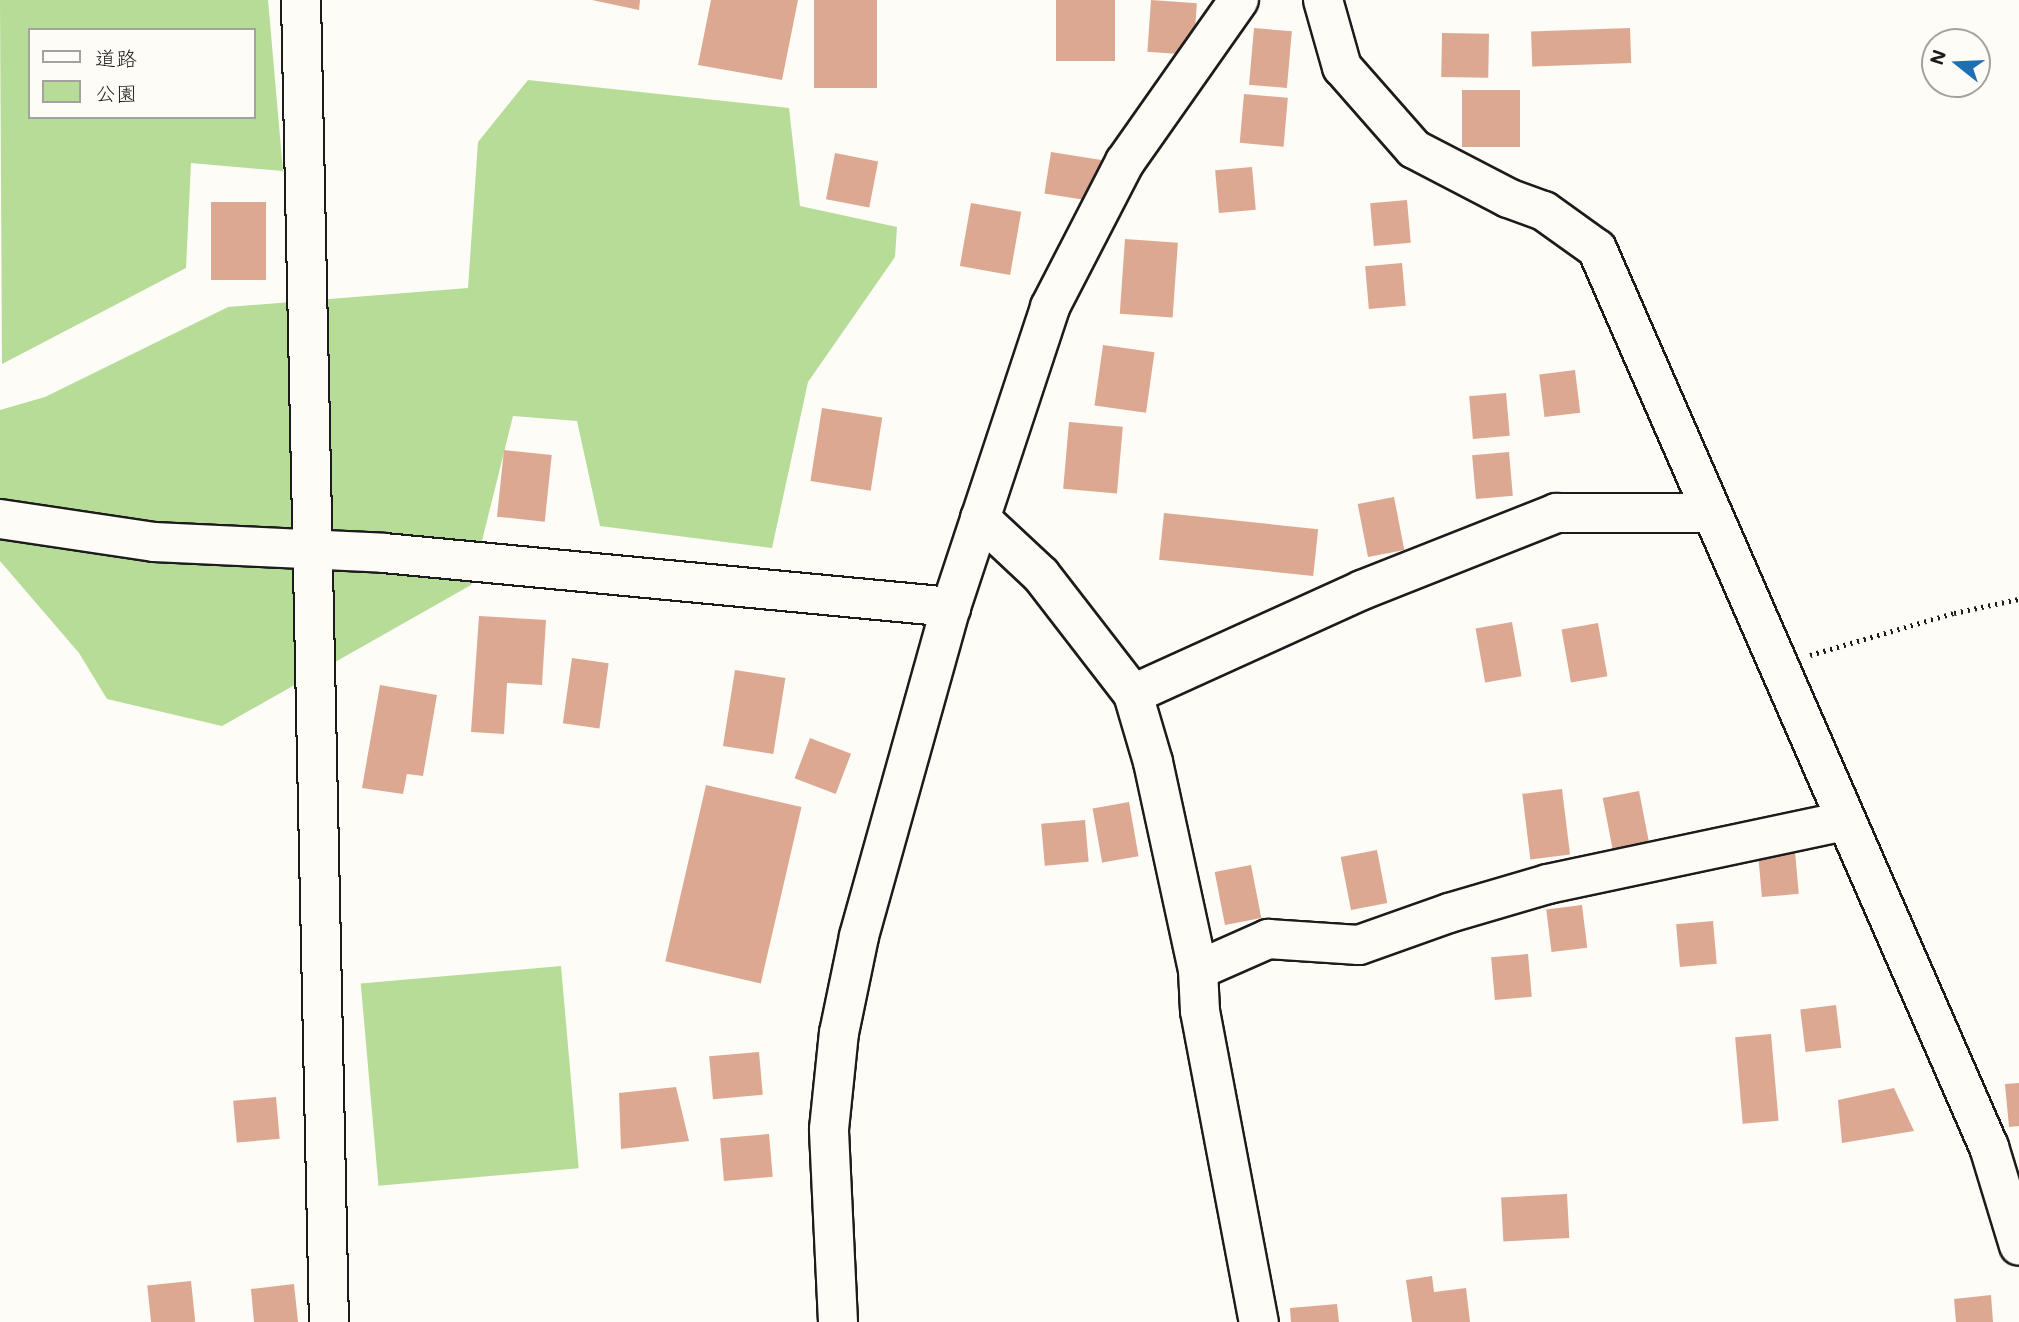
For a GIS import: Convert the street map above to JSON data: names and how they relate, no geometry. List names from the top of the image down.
{
  "legend": ["道路", "公園"],
  "north": "left"
}
